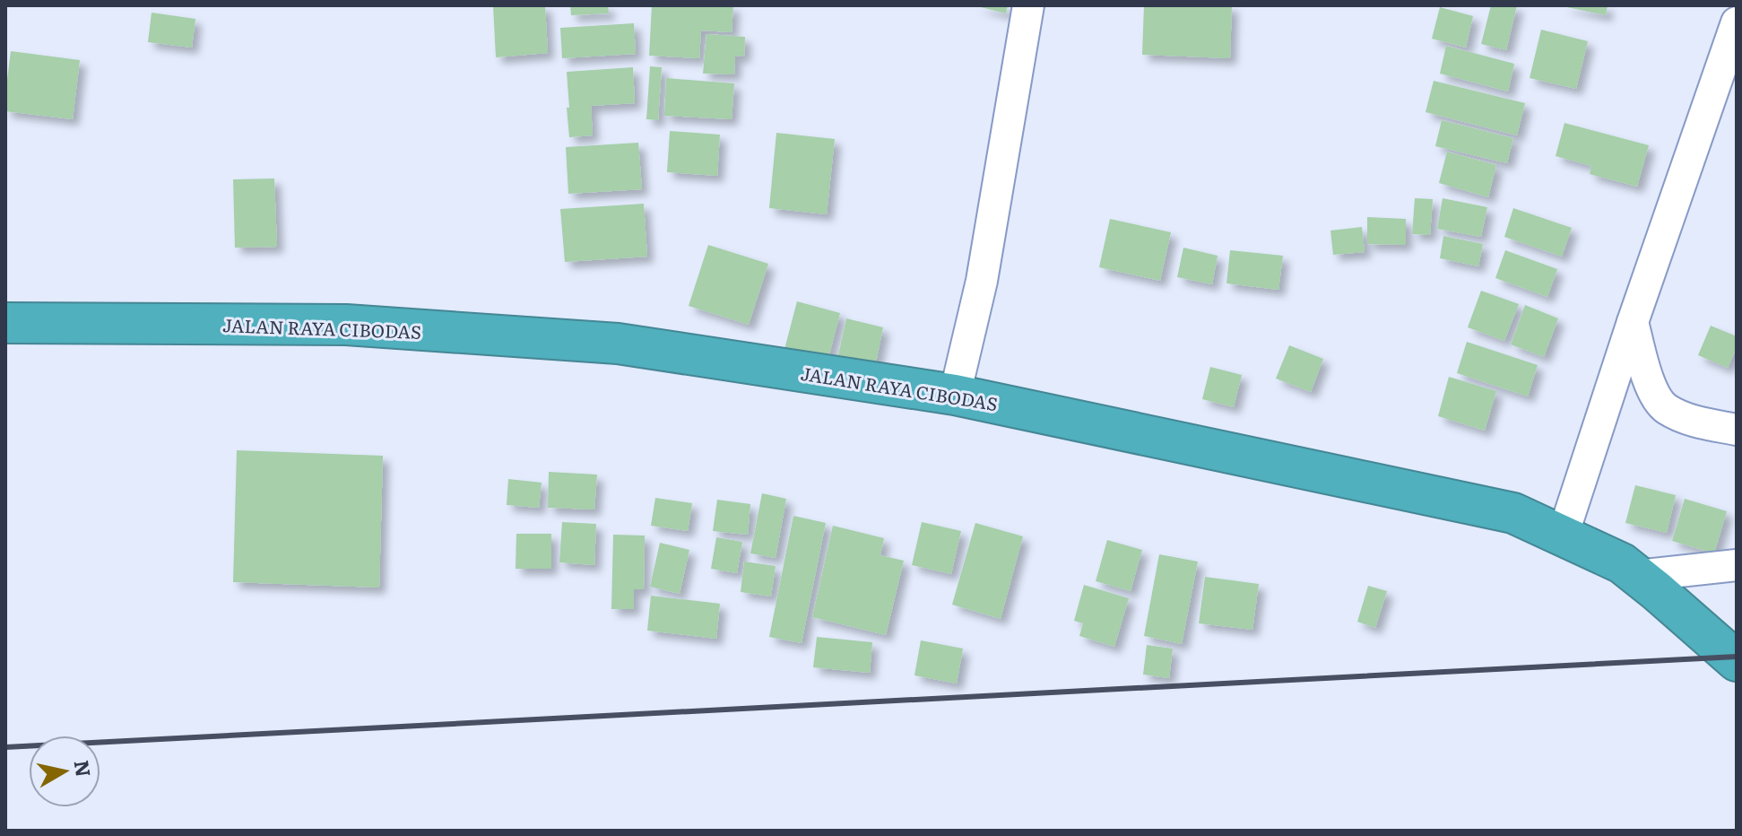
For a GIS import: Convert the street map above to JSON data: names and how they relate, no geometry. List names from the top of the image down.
{
  "streets": {
    "highway": ["JALAN RAYA CIBODAS"]
  },
  "north": "right"
}
